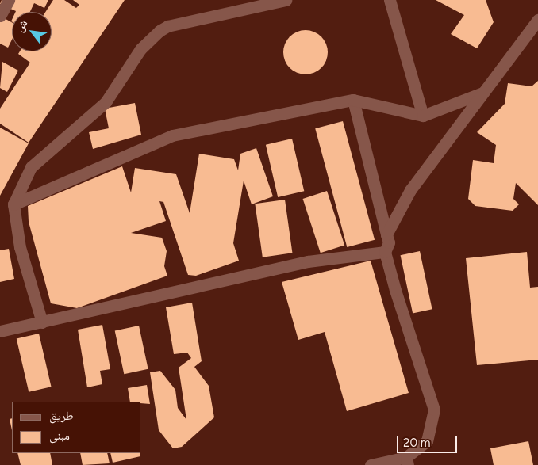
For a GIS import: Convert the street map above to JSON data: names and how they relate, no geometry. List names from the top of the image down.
{
  "legend": ["طريق", "مبنى"],
  "scale_bar": "20 m",
  "north": "top left"
}
